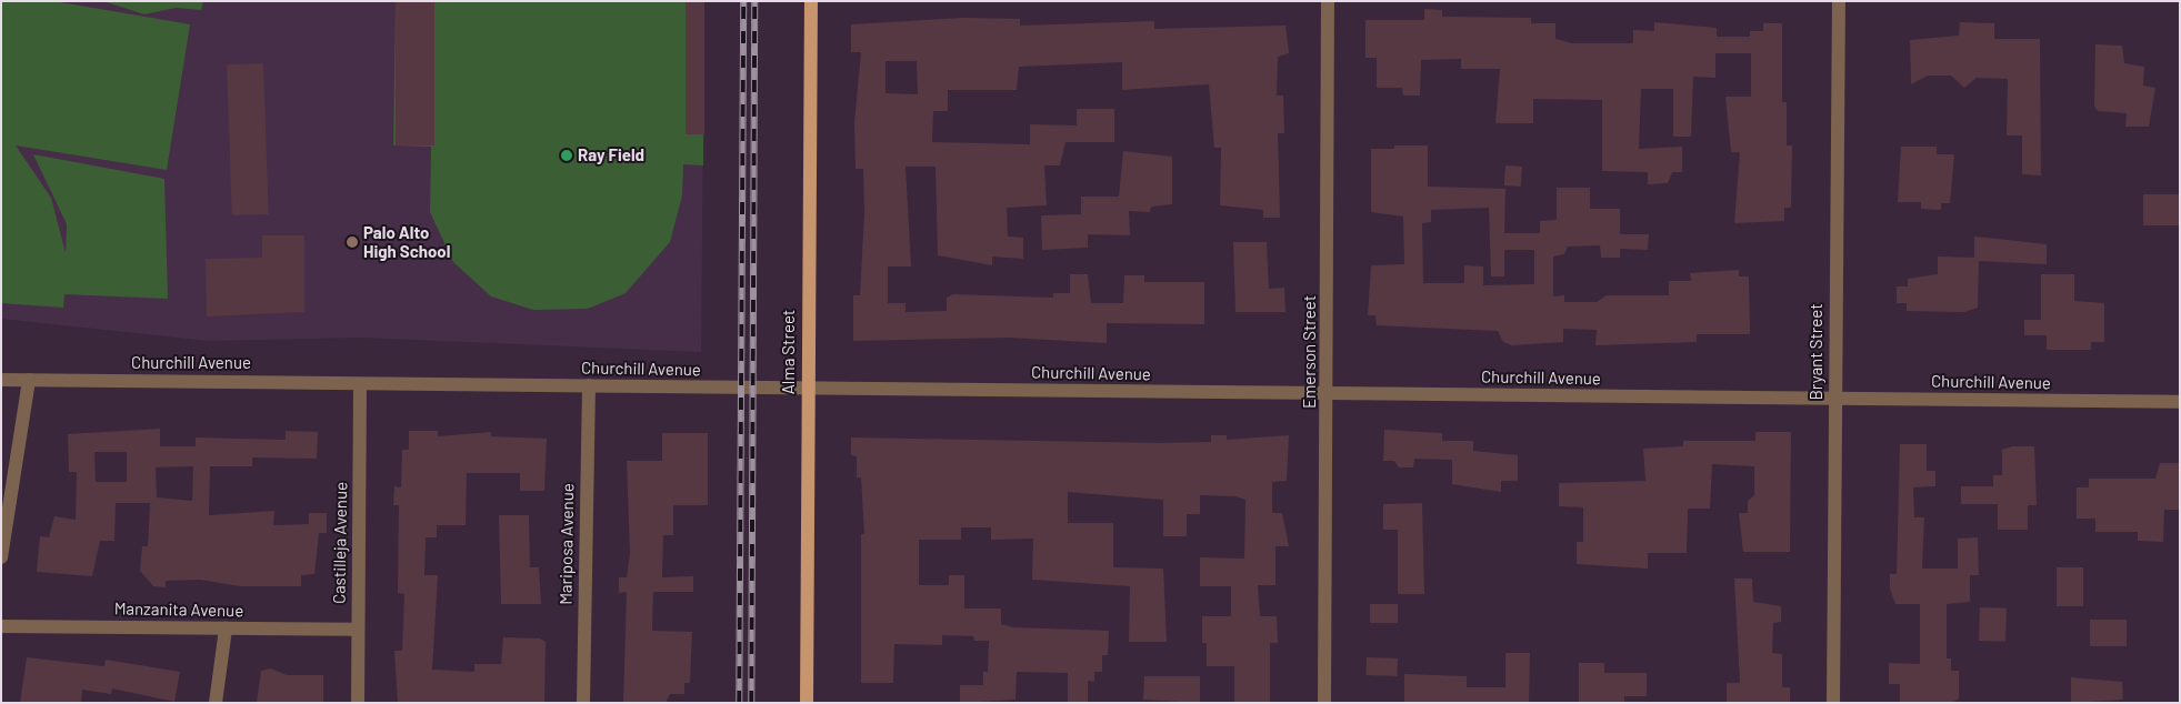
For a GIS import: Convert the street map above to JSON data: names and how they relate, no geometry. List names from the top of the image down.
{
  "streets": {
    "main road": ["Alma Street"],
    "street": [
      "Emerson Street",
      "Bryant Street",
      "Churchill Avenue",
      "Castilleja Avenue",
      "Mariposa Avenue",
      "Manzanita Avenue"
    ]
  },
  "crossings": [
    ["Alma Street", "Churchill Avenue"],
    ["Emerson Street", "Churchill Avenue"],
    ["Bryant Street", "Churchill Avenue"],
    ["Churchill Avenue", "Castilleja Avenue"],
    ["Churchill Avenue", "Mariposa Avenue"],
    ["Castilleja Avenue", "Manzanita Avenue"]
  ],
  "places": ["Ray Field", "Palo Alto High School"]
}
